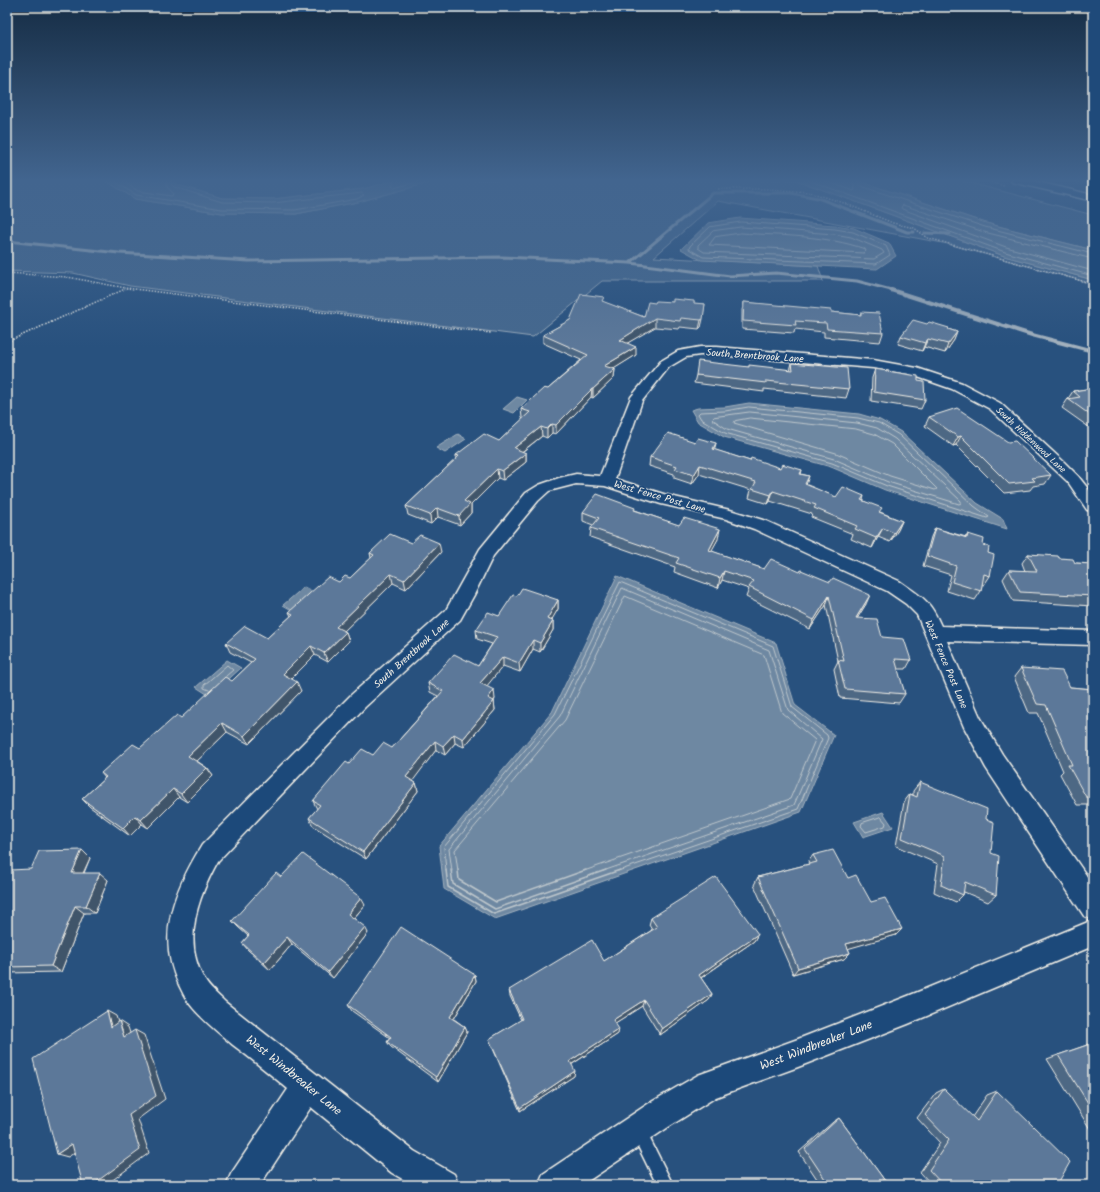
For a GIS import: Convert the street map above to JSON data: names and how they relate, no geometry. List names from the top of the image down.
{
  "streets": {
    "street": [
      "South Brentbrook Lane",
      "South Hiddenwood Lane",
      "West Fence Post Lane",
      "West Windbreaker Lane"
    ]
  },
  "crossings": [
    ["South Brentbrook Lane", "South Hiddenwood Lane"],
    ["South Brentbrook Lane", "West Fence Post Lane"],
    ["South Brentbrook Lane", "West Windbreaker Lane"]
  ]
}
